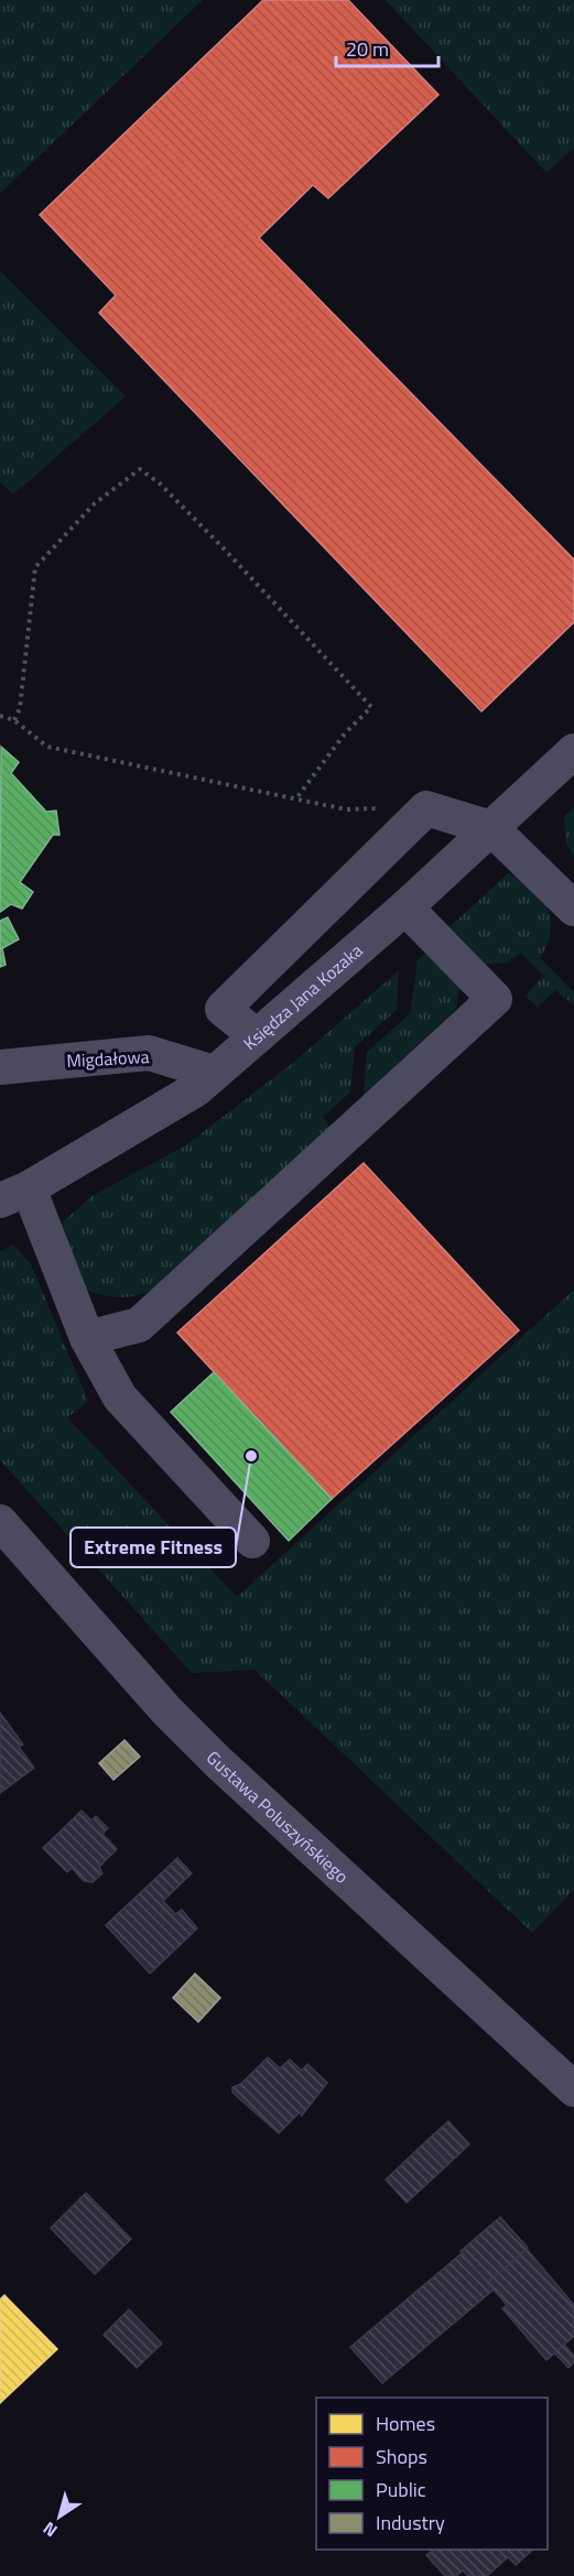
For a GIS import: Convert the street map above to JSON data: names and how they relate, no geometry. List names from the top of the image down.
{
  "streets": {
    "street": ["Księdza Jana Kozaka", "Migdałowa", "Gustawa Poluszyńskiego"]
  },
  "crossings": [
    ["Księdza Jana Kozaka", "Migdałowa"]
  ],
  "places": ["Extreme Fitness"],
  "legend": [
    "Homes",
    "Shops",
    "Public",
    "Industry"
  ],
  "scale_bar": "20 m",
  "north": "bottom left"
}
